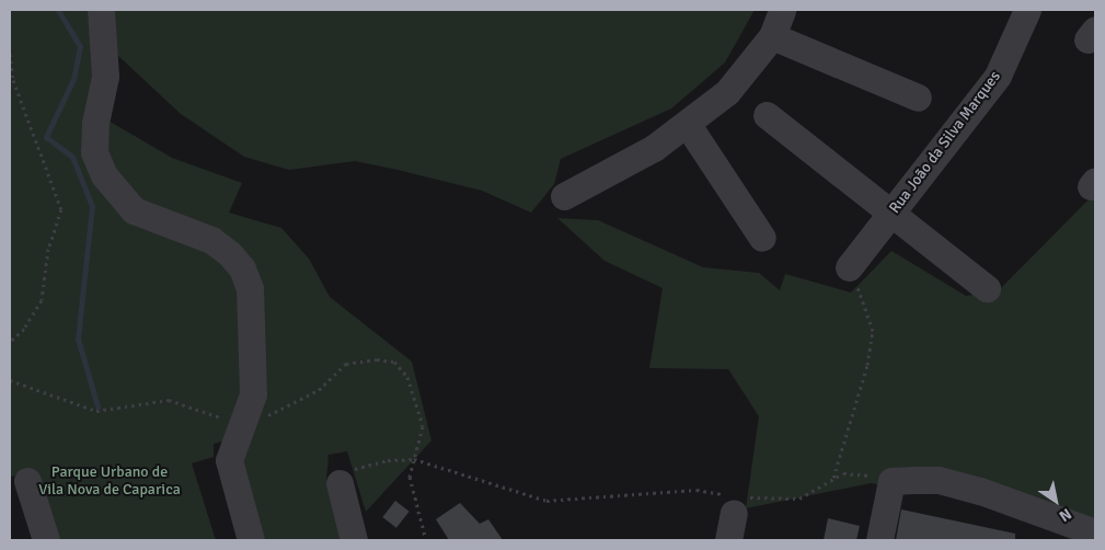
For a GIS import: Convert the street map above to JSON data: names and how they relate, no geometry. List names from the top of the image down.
{
  "streets": {
    "street": ["Rua João da Silva Marques"]
  },
  "parks": ["Parque Urbano de Vila Nova de Caparica"],
  "north": "bottom right"
}
